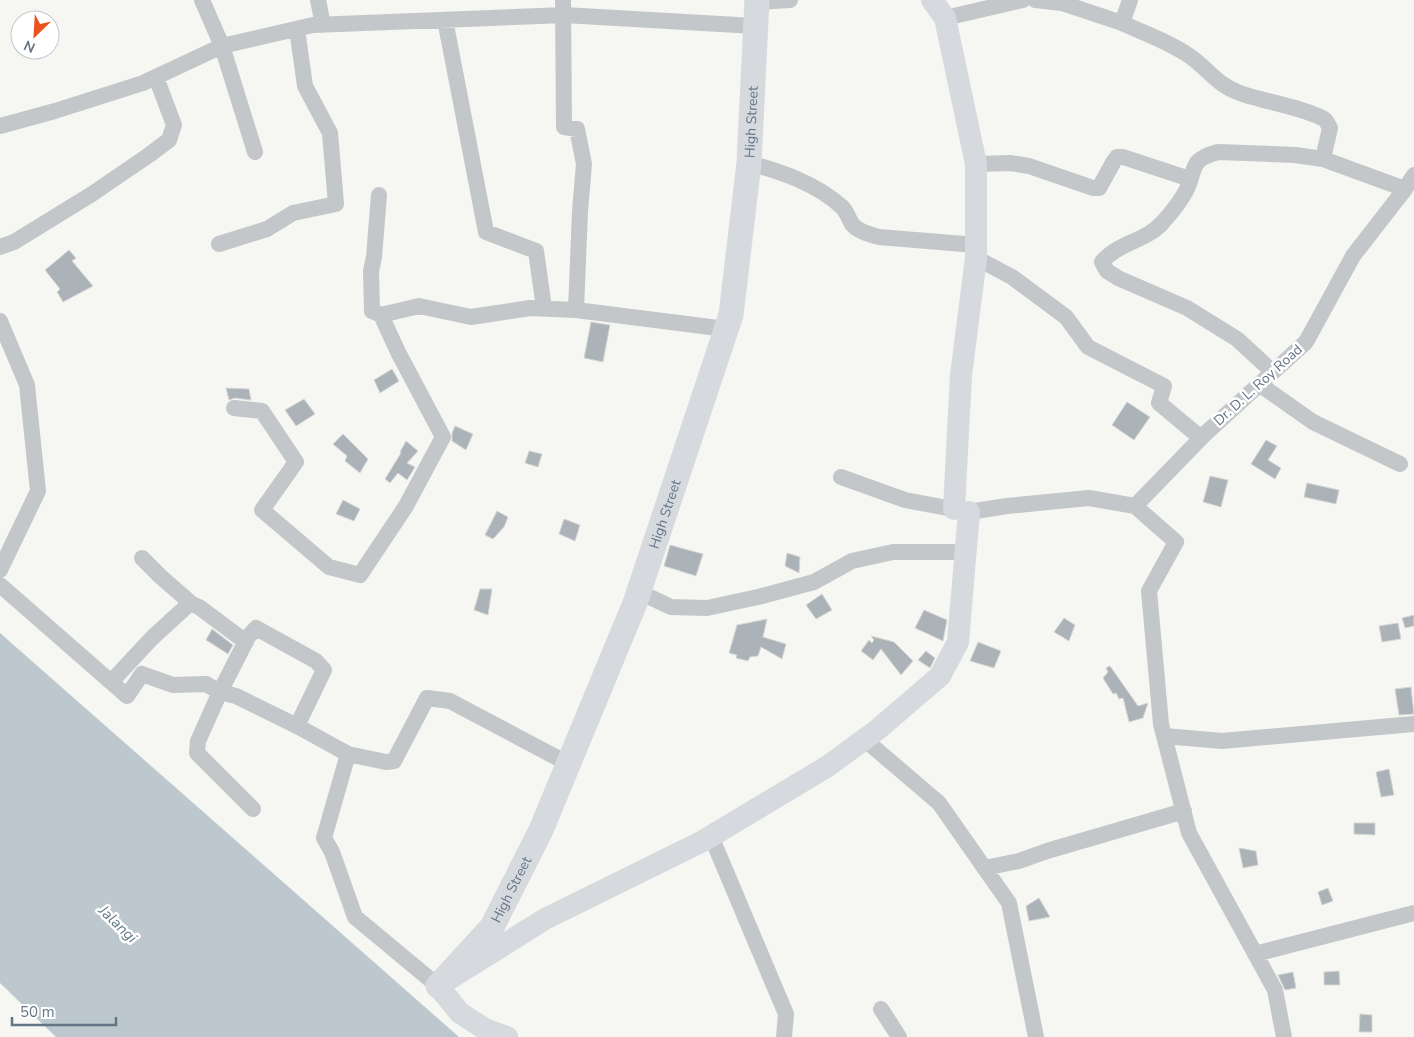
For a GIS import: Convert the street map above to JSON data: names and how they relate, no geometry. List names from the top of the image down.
{
  "streets": {
    "main road": ["High Street"],
    "street": ["Dr. D. L. Roy Road"]
  },
  "water": ["Jalangi"],
  "scale_bar": "50 m",
  "north": "bottom left"
}
